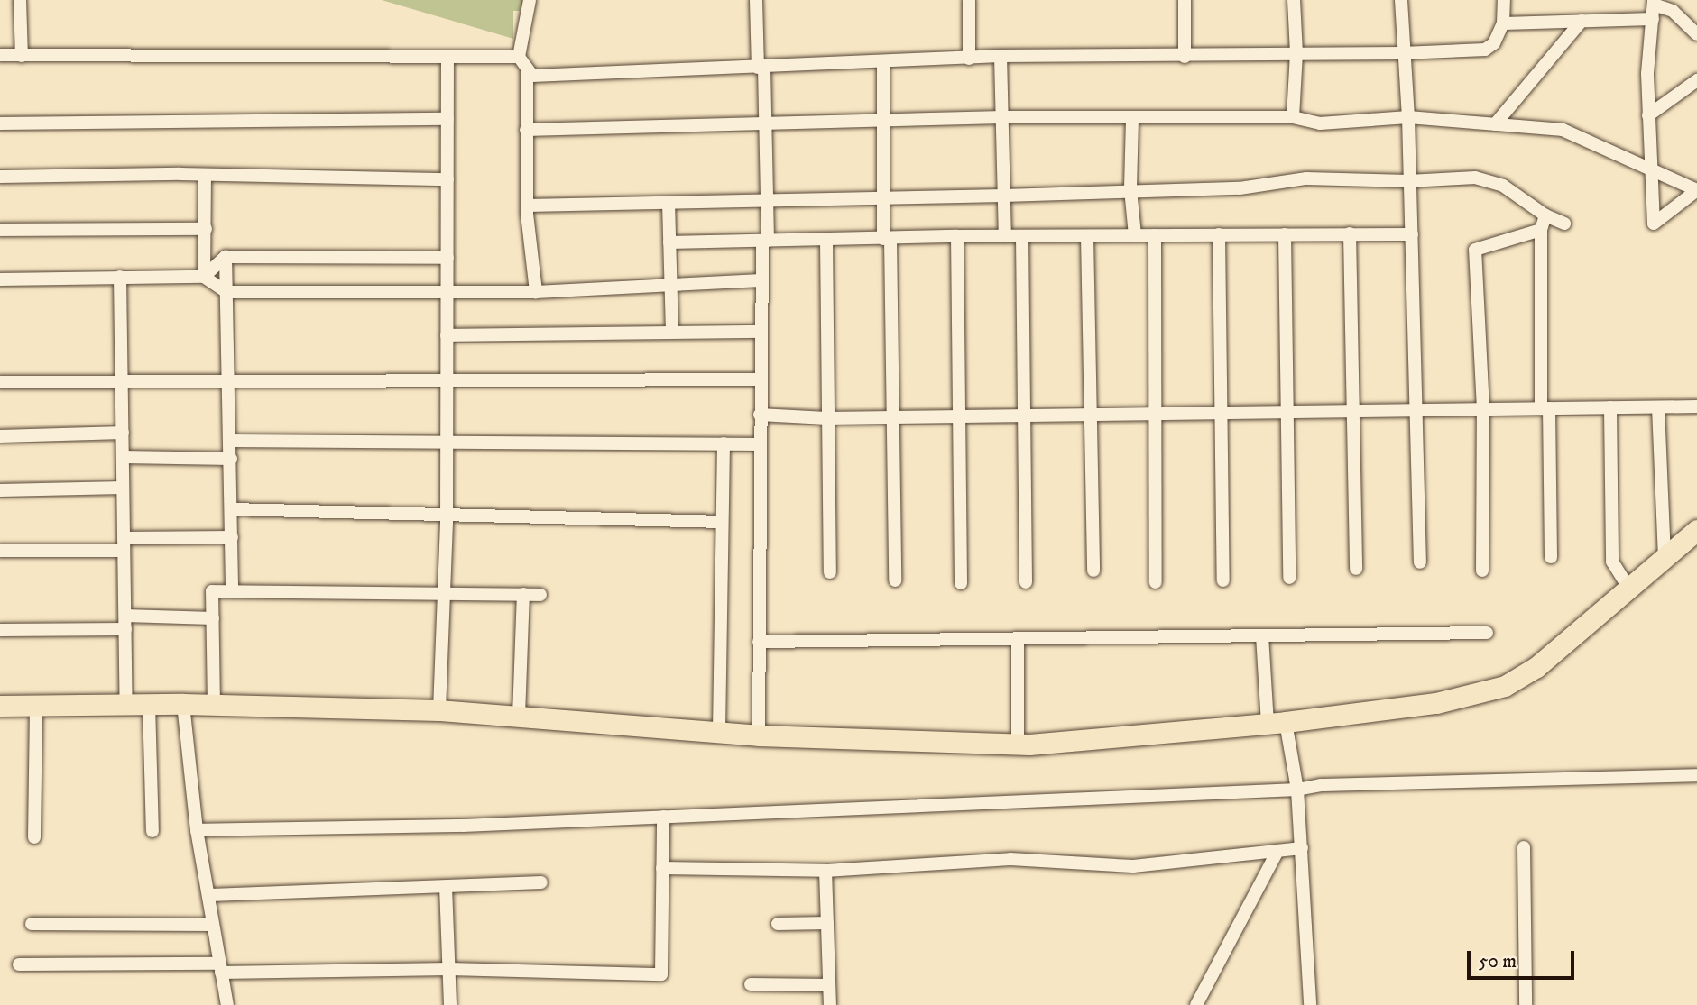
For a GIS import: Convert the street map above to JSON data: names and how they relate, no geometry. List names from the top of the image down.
{
  "scale_bar": "50 m"
}
